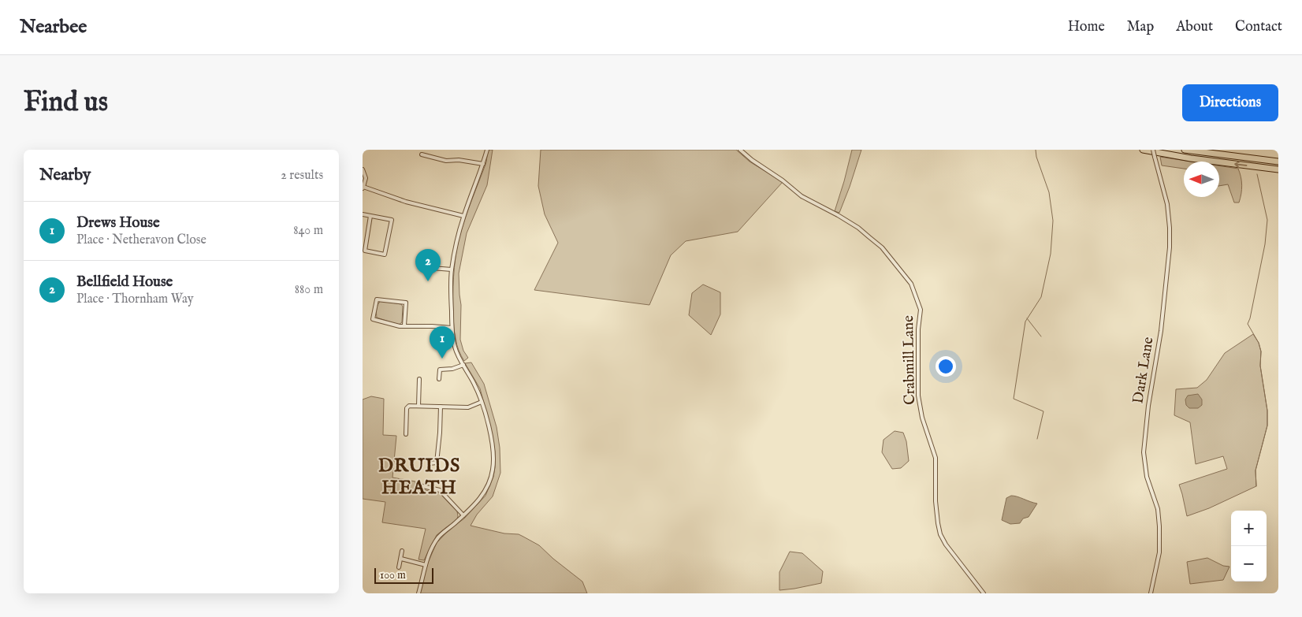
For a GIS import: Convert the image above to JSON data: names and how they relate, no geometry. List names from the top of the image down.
{
  "streets": {
    "street": ["Crabmill Lane", "Dark Lane"]
  },
  "districts": ["DRUIDS HEATH"],
  "scale_bar": "100 m",
  "north": "left",
  "page": {
    "header": "Nearbee",
    "nav": [
      "Home",
      "Map",
      "About",
      "Contact"
    ],
    "buttons": "Directions",
    "title": "Find us",
    "heading": ["Nearby", "2 results"],
    "list": [
      {
        "mark": "1",
        "name": "Drews House",
        "note": "Place · Netheravon Close",
        "value": "840 m"
      },
      {
        "mark": "2",
        "name": "Bellfield House",
        "note": "Place · Thornham Way",
        "value": "880 m"
      }
    ],
    "pins": ["2", "1"],
    "map_buttons": ["+", "−"],
    "scale": "100 m"
  }
}
